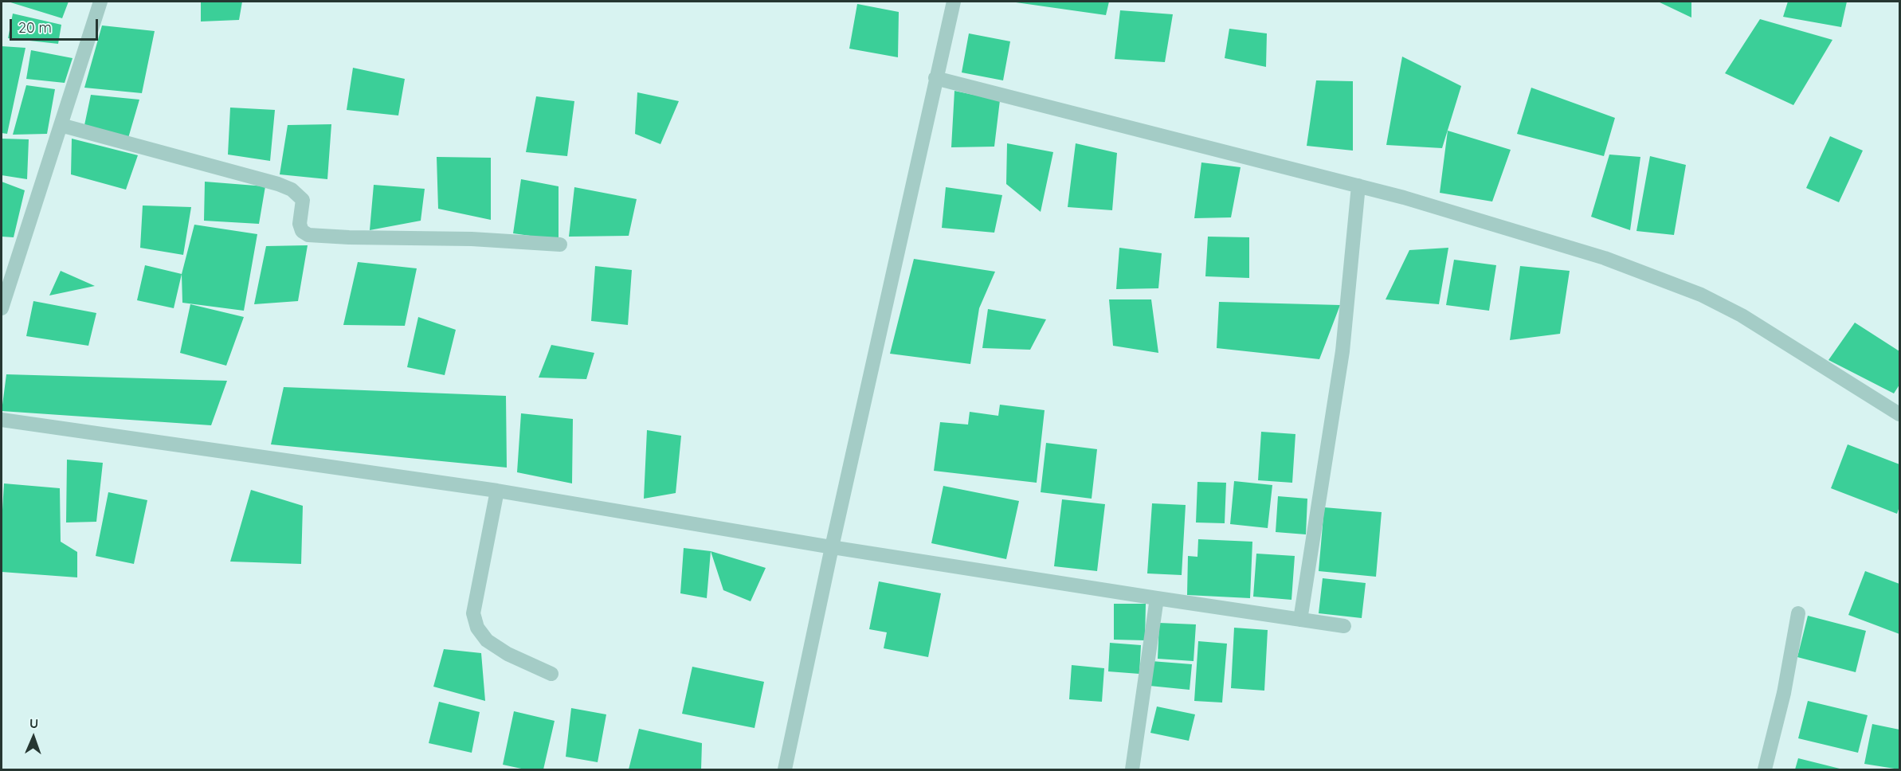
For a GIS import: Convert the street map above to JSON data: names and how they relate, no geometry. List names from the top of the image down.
{
  "scale_bar": "20 m",
  "north": "top"
}
